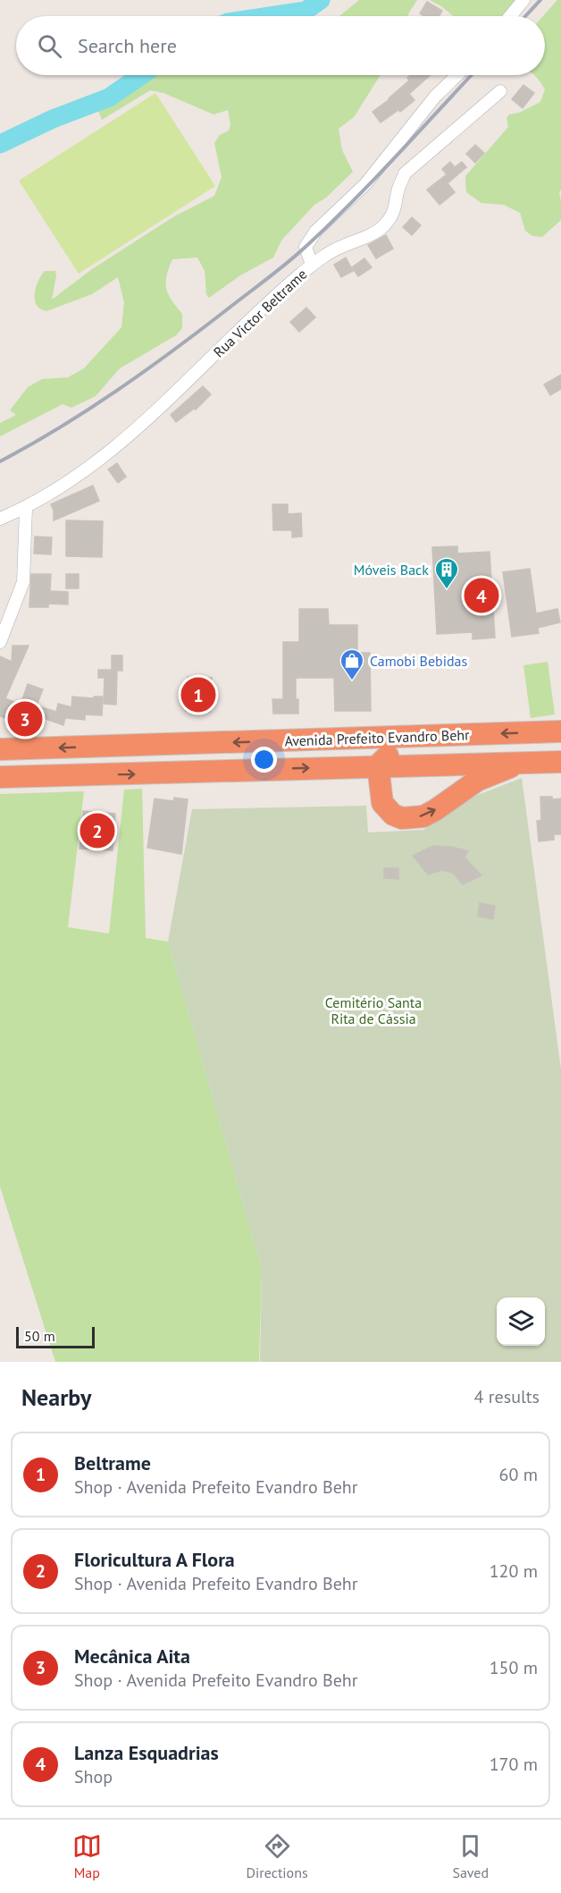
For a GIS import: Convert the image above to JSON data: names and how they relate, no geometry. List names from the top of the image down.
{
  "streets": {
    "highway": ["Avenida Prefeito Evandro Behr"],
    "street": ["Rua Victor Beltrame"]
  },
  "parks": ["Cemitério Santa Rita de Cássia"],
  "places": {
    "building": ["Móveis Back"],
    "shop": ["Camobi Bebidas"]
  },
  "scale_bar": "50 m",
  "page": {
    "search": "Search here",
    "pins": [
      "4",
      "1",
      "3",
      "2"
    ],
    "scale": "50 m",
    "heading": ["Nearby", "4 results"],
    "list": [
      {
        "mark": "1",
        "name": "Beltrame",
        "note": "Shop · Avenida Prefeito Evandro Behr",
        "value": "60 m"
      },
      {
        "mark": "2",
        "name": "Floricultura A Flora",
        "note": "Shop · Avenida Prefeito Evandro Behr",
        "value": "120 m"
      },
      {
        "mark": "3",
        "name": "Mecânica Aita",
        "note": "Shop · Avenida Prefeito Evandro Behr",
        "value": "150 m"
      },
      {
        "mark": "4",
        "name": "Lanza Esquadrias",
        "note": "Shop",
        "value": "170 m"
      }
    ],
    "nav": ["Map", "Directions", "Saved"]
  }
}
